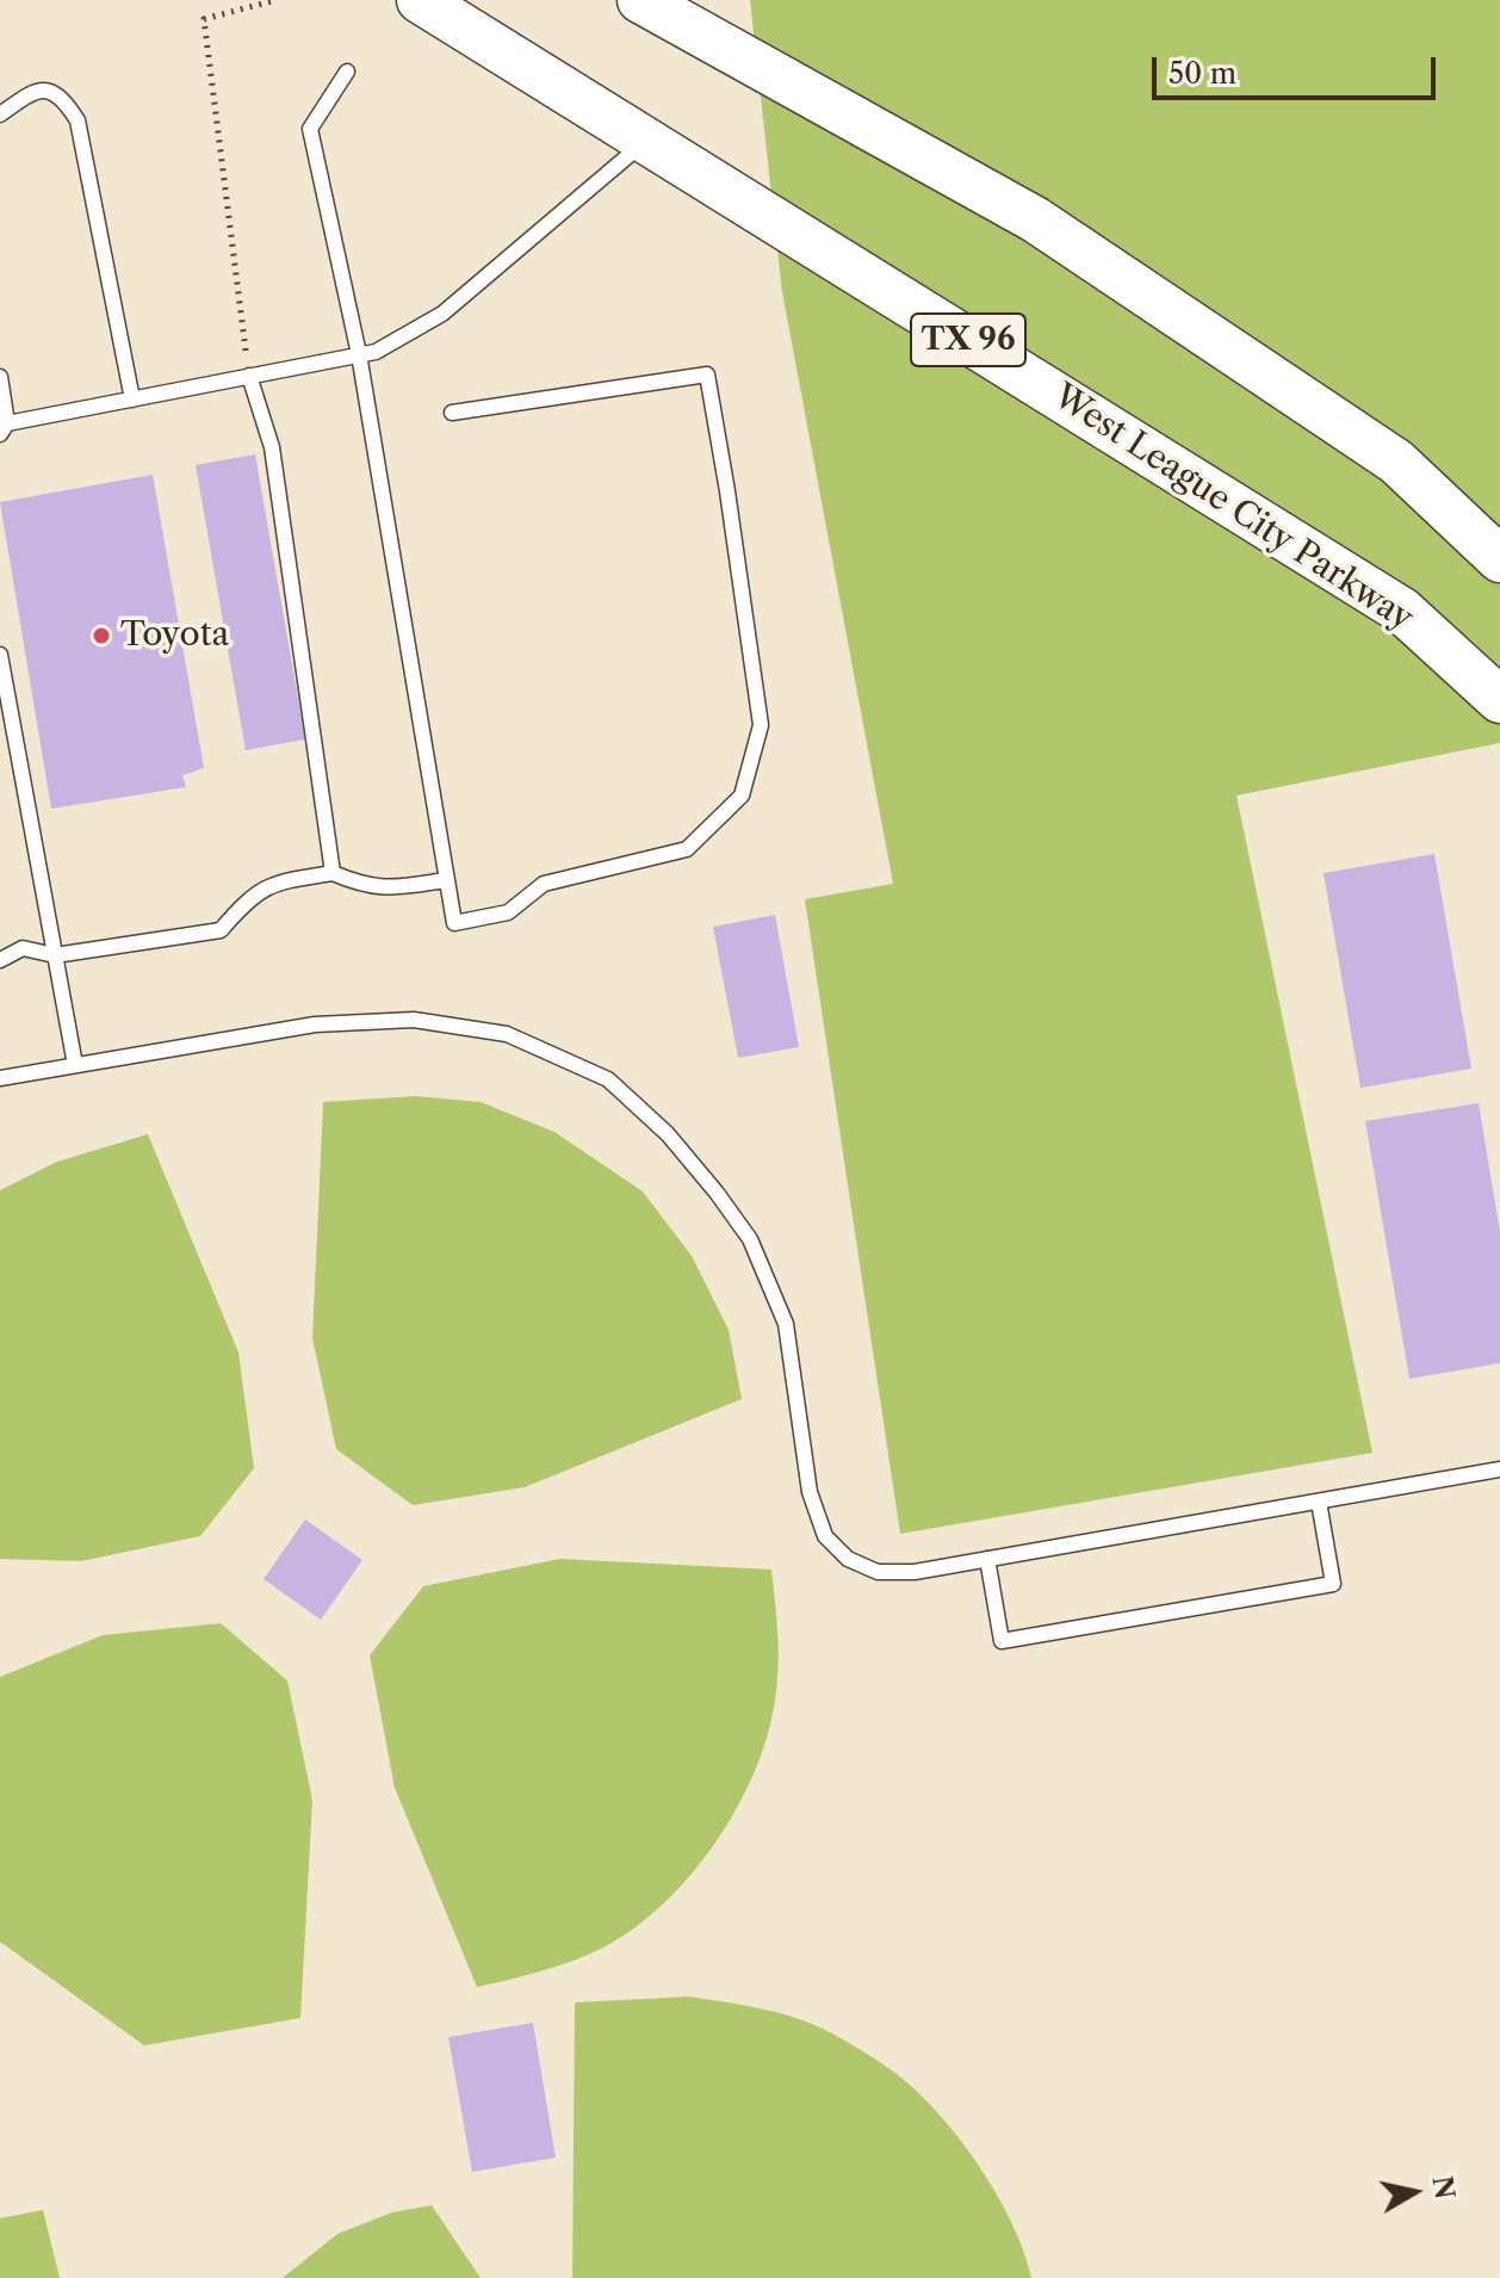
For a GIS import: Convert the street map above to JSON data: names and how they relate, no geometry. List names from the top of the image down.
{
  "streets": {
    "main road": ["TX 96", "West League City Parkway"]
  },
  "places": ["Toyota"],
  "scale_bar": "50 m",
  "north": "right"
}
